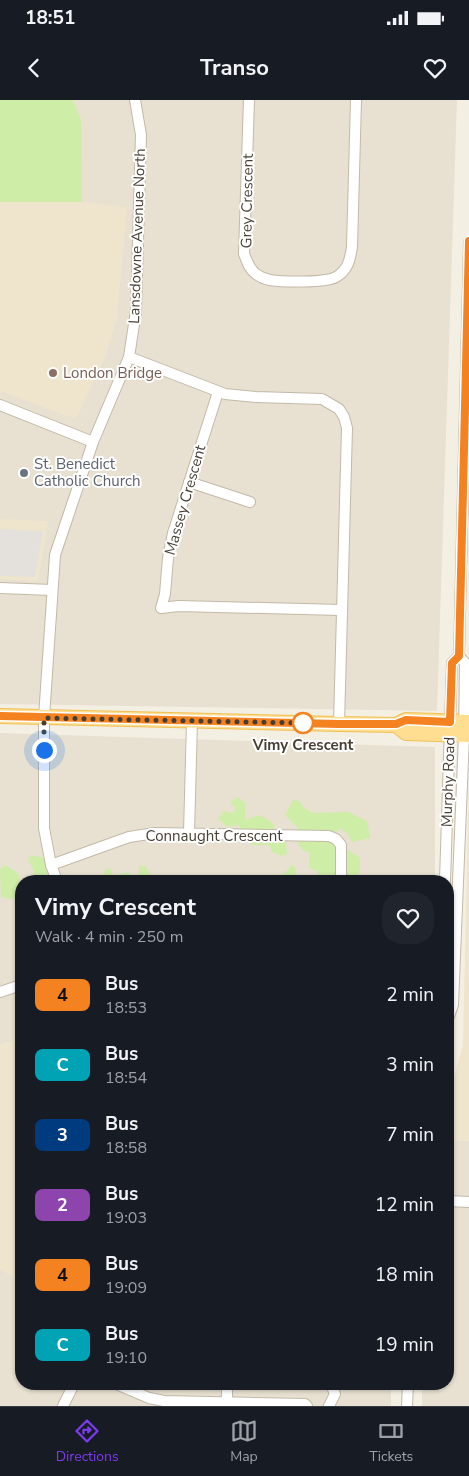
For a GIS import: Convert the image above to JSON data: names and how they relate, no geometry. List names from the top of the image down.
{
  "streets": {
    "street": [
      "Grey Crescent",
      "Lansdowne Avenue North",
      "Massey Crescent",
      "Murphy Road",
      "Connaught Crescent"
    ]
  },
  "crossings": [
    ["Lansdowne Avenue North", "Connaught Crescent"]
  ],
  "places": ["London Bridge", "St. Benedict Catholic Church", "Vimy Crescent"],
  "lines": ["bus line 4"],
  "page": {
    "status": "18:51",
    "header": "Transo",
    "heading": ["Vimy Crescent", "Walk · 4 min · 250 m"],
    "list": [
      {
        "mark": "4",
        "name": "Bus",
        "note": "18:53",
        "value": "2 min"
      },
      {
        "mark": "C",
        "name": "Bus",
        "note": "18:54",
        "value": "3 min"
      },
      {
        "mark": "3",
        "name": "Bus",
        "note": "18:58",
        "value": "7 min"
      },
      {
        "mark": "2",
        "name": "Bus",
        "note": "19:03",
        "value": "12 min"
      },
      {
        "mark": "4",
        "name": "Bus",
        "note": "19:09",
        "value": "18 min"
      },
      {
        "mark": "C",
        "name": "Bus",
        "note": "19:10",
        "value": "19 min"
      }
    ],
    "tabs": ["Directions", "Map", "Tickets"]
  }
}
